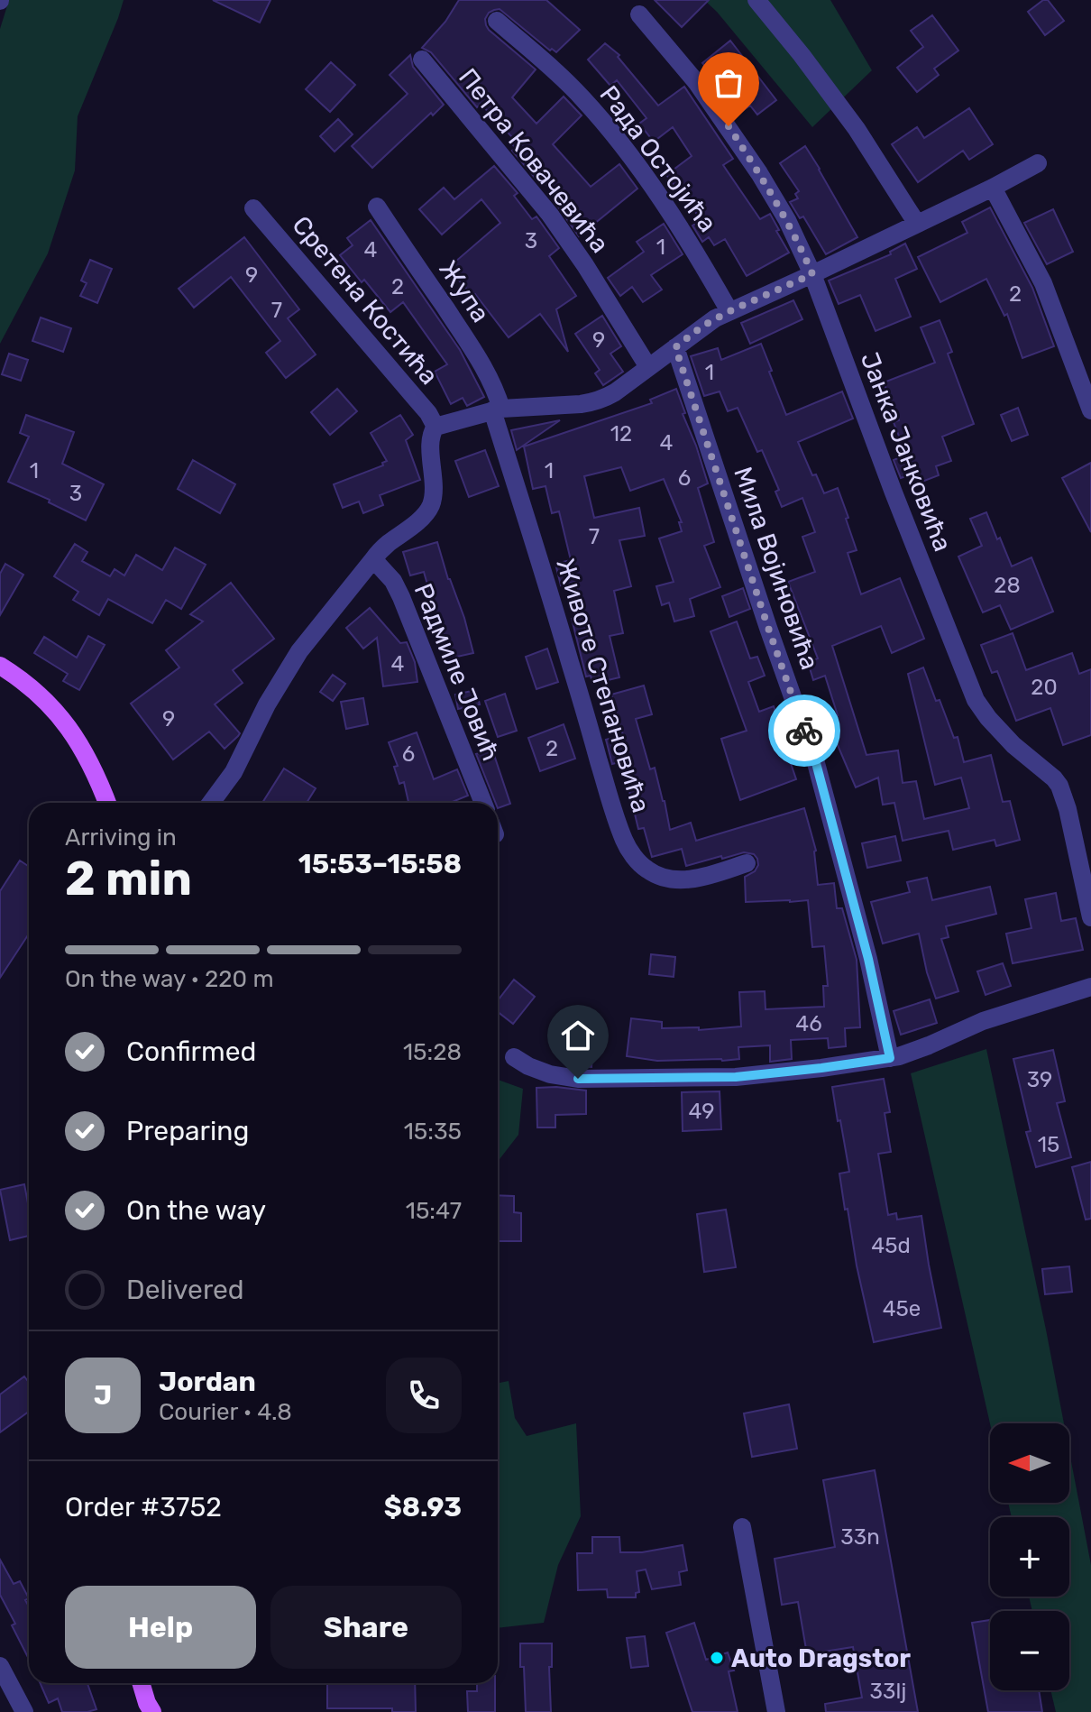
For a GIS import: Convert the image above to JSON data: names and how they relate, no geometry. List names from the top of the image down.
{
  "streets": {
    "street": [
      "Рада Остојића",
      "Петра Ковачевића",
      "Жупа",
      "Сретена Костића",
      "Јанка Јанковића",
      "Мила Војиновића",
      "Радмиле Јовић",
      "Животе Степановића"
    ]
  },
  "crossings": [
    ["Жупа", "Животе Степановића"]
  ],
  "places": ["Auto Dragstor"],
  "house_numbers": [
    "3",
    "1",
    "4",
    "9",
    "2",
    "2",
    "7",
    "9",
    "1",
    "12",
    "4",
    "1",
    "1",
    "6",
    "3",
    "7",
    "28",
    "4",
    "20",
    "9",
    "2",
    "6",
    "46",
    "39",
    "49",
    "15",
    "45d",
    "45e",
    "33n",
    "33lj"
  ],
  "north": "left",
  "page": {
    "heading": ["2 min", "Arriving in", "15:53–15:58"],
    "panel": [
      "Jordan",
      "Courier · 4.8",
      "Order #3752",
      "$8.93"
    ],
    "bar": "On the way · 220 m",
    "list": [
      ["Confirmed", "15:28"],
      ["Preparing", "15:35"],
      ["On the way", "15:47"],
      "Delivered"
    ],
    "round": "J",
    "map_buttons": ["+", "−"],
    "buttons": ["Help", "Share"]
  }
}
